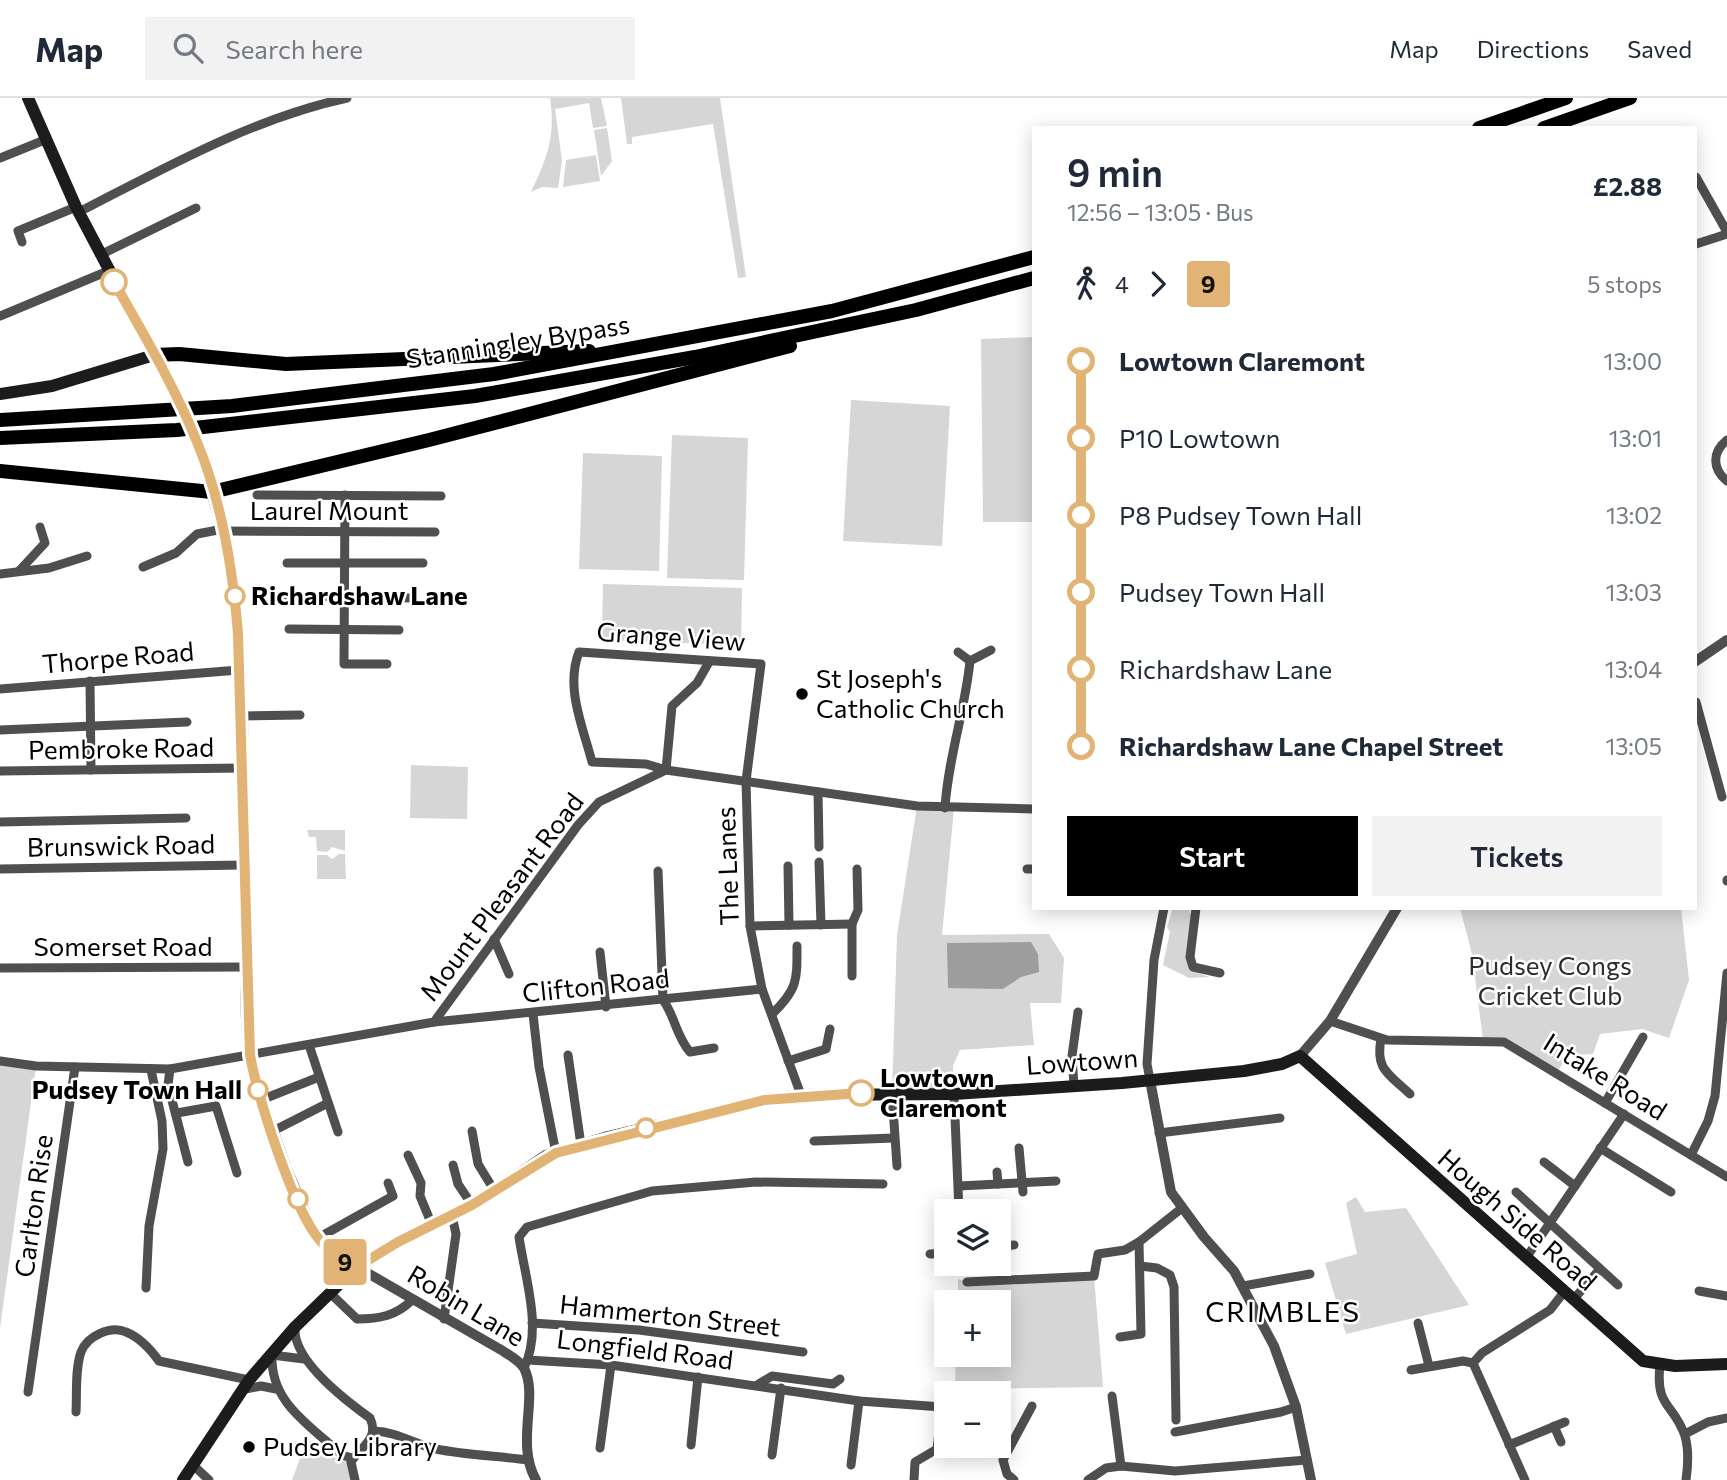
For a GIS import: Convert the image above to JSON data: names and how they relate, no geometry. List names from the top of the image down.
{
  "streets": {
    "highway": ["Stanningley Bypass"],
    "main road": ["Lowtown", "Hough Side Road"],
    "street": [
      "Laurel Mount",
      "Grange View",
      "Thorpe Road",
      "Pembroke Road",
      "Brunswick Road",
      "The Lanes",
      "Mount Pleasant Road",
      "Somerset Road",
      "Clifton Road",
      "Intake Road",
      "Carlton Rise",
      "Robin Lane",
      "Hammerton Street",
      "Longfield Road"
    ]
  },
  "crossings": [
    ["Grange View", "The Lanes"],
    ["Grange View", "Mount Pleasant Road"],
    ["The Lanes", "Mount Pleasant Road"],
    ["The Lanes", "Clifton Road"],
    ["The Lanes", "Lowtown"],
    ["Mount Pleasant Road", "Clifton Road"],
    ["Mount Pleasant Road", "Carlton Rise"],
    ["Lowtown", "Hough Side Road"],
    ["Lowtown", "Robin Lane"],
    ["Robin Lane", "Longfield Road"]
  ],
  "districts": ["CRIMBLES"],
  "parks": ["Pudsey Congs Cricket Club"],
  "places": [
    "Richardshaw Lane",
    "St Joseph's Catholic Church",
    "Pudsey Town Hall",
    "Lowtown Claremont",
    "Pudsey Library"
  ],
  "lines": ["bus line 9"],
  "page": {
    "header": "Map",
    "search": "Search here",
    "nav": ["Map", "Directions", "Saved"],
    "on_map": "9",
    "heading": ["9 min", "12:56 – 13:05 · Bus", "£2.88"],
    "legs": ["4", "9", "5 stops"],
    "list": [
      {
        "name": "Lowtown Claremont",
        "value": "13:00"
      },
      {
        "name": "P10 Lowtown",
        "value": "13:01"
      },
      {
        "name": "P8 Pudsey Town Hall",
        "value": "13:02"
      },
      {
        "name": "Pudsey Town Hall",
        "value": "13:03"
      },
      {
        "name": "Richardshaw Lane",
        "value": "13:04"
      },
      {
        "name": "Richardshaw Lane Chapel Street",
        "value": "13:05"
      }
    ],
    "buttons": ["Start", "Tickets"],
    "map_buttons": ["+", "−"]
  }
}
